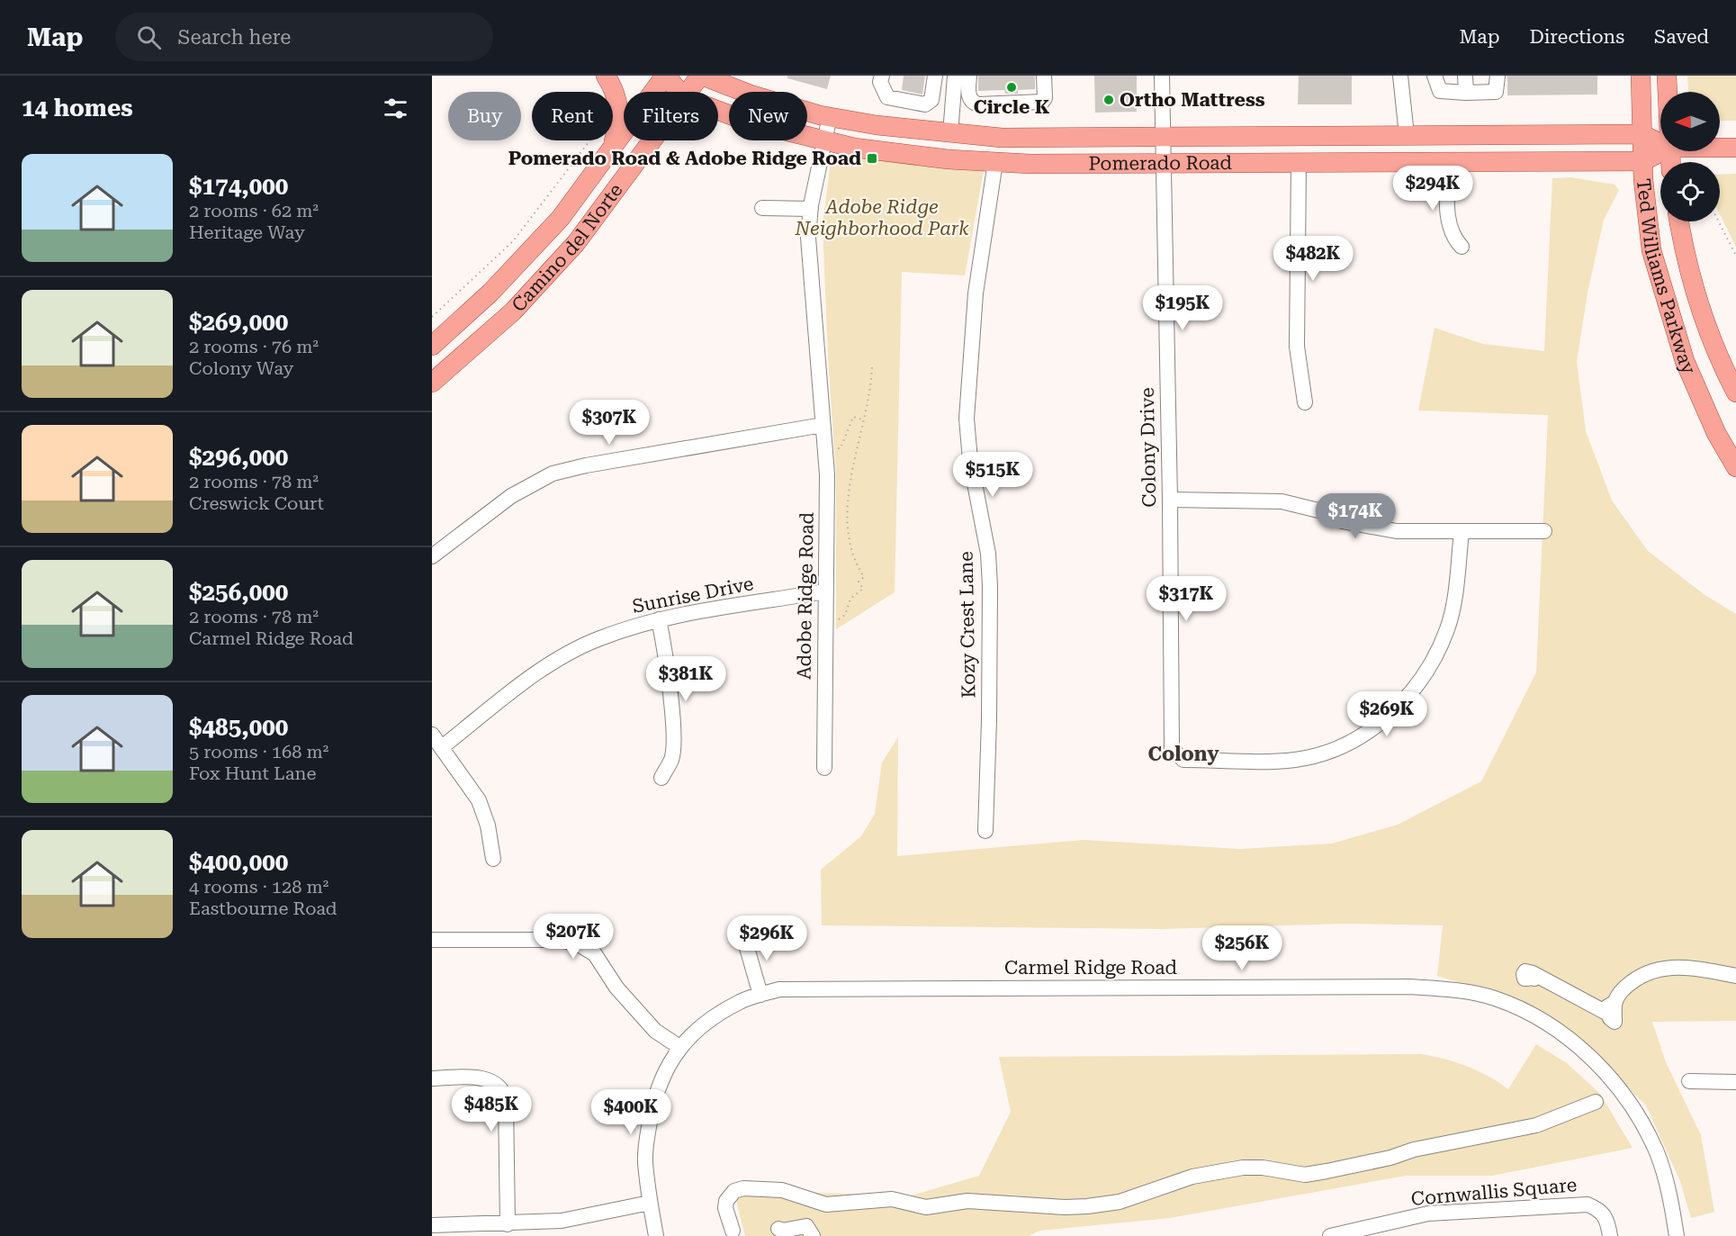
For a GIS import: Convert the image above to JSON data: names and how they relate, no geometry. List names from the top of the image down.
{
  "streets": {
    "main road": ["Pomerado Road", "Camino del Norte", "Ted Williams Parkway"],
    "street": [
      "Colony Drive",
      "Sunrise Drive",
      "Adobe Ridge Road",
      "Kozy Crest Lane",
      "Carmel Ridge Road",
      "Cornwallis Square"
    ]
  },
  "crossings": [
    ["Pomerado Road", "Camino del Norte"],
    ["Pomerado Road", "Ted Williams Parkway"],
    ["Pomerado Road", "Colony Drive"],
    ["Pomerado Road", "Adobe Ridge Road"],
    ["Pomerado Road", "Kozy Crest Lane"],
    ["Sunrise Drive", "Adobe Ridge Road"]
  ],
  "districts": ["Colony"],
  "parks": ["Adobe Ridge Neighborhood Park"],
  "places": {
    "other": ["Circle K", "Ortho Mattress"],
    "transit": ["Pomerado Road & Adobe Ridge Road"]
  },
  "north": "left",
  "page": {
    "header": "Map",
    "search": "Search here",
    "nav": ["Map", "Directions", "Saved"],
    "heading": "14 homes",
    "chip": [
      "Buy",
      "Rent",
      "Filters",
      "New"
    ],
    "list": [
      {
        "name": "$174,000",
        "note": "2 rooms · 62 m² · Heritage Way"
      },
      {
        "name": "$269,000",
        "note": "2 rooms · 76 m² · Colony Way"
      },
      {
        "name": "$296,000",
        "note": "2 rooms · 78 m² · Creswick Court"
      },
      {
        "name": "$256,000",
        "note": "2 rooms · 78 m² · Carmel Ridge Road"
      },
      {
        "name": "$485,000",
        "note": "5 rooms · 168 m² · Fox Hunt Lane"
      },
      {
        "name": "$400,000",
        "note": "4 rooms · 128 m² · Eastbourne Road"
      }
    ],
    "price": [
      "$294K",
      "$482K",
      "$195K",
      "$307K",
      "$515K",
      "$174K",
      "$317K",
      "$381K",
      "$269K",
      "$207K",
      "$296K",
      "$256K",
      "$485K",
      "$400K"
    ]
  }
}
